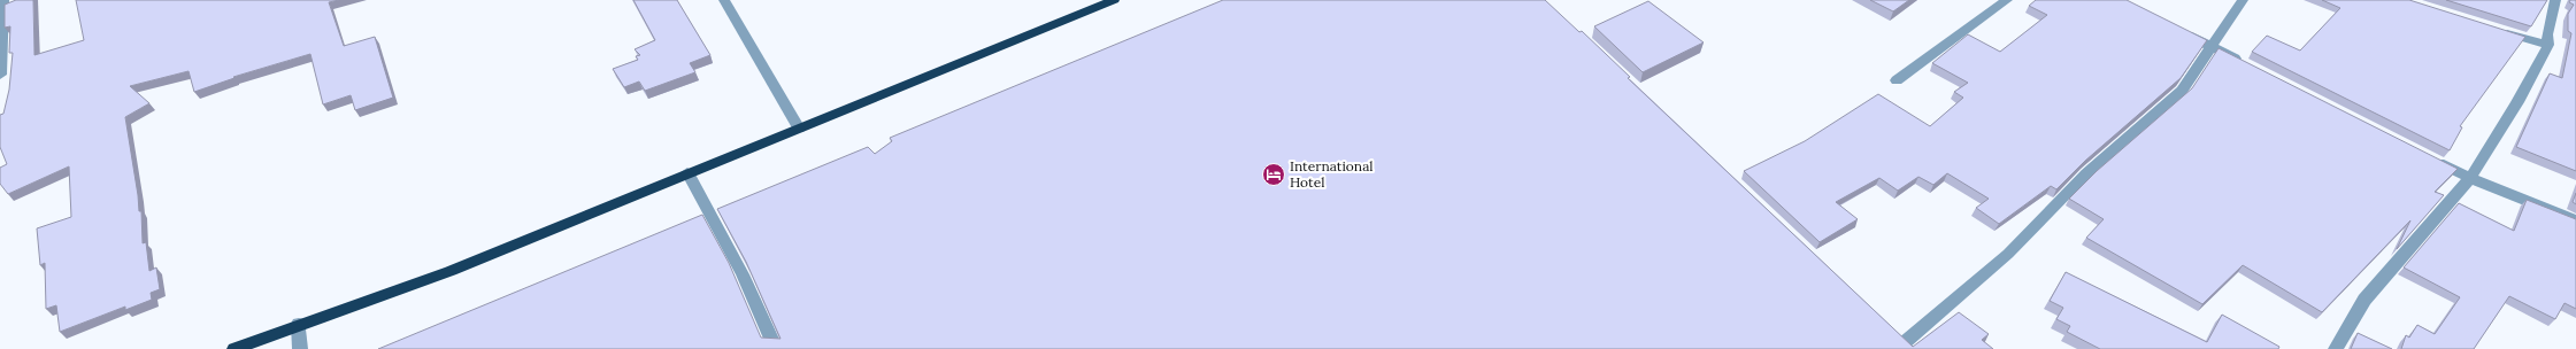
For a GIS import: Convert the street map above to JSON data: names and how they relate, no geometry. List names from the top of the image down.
{
  "places": {
    "hotel": ["International Hotel"]
  }
}
